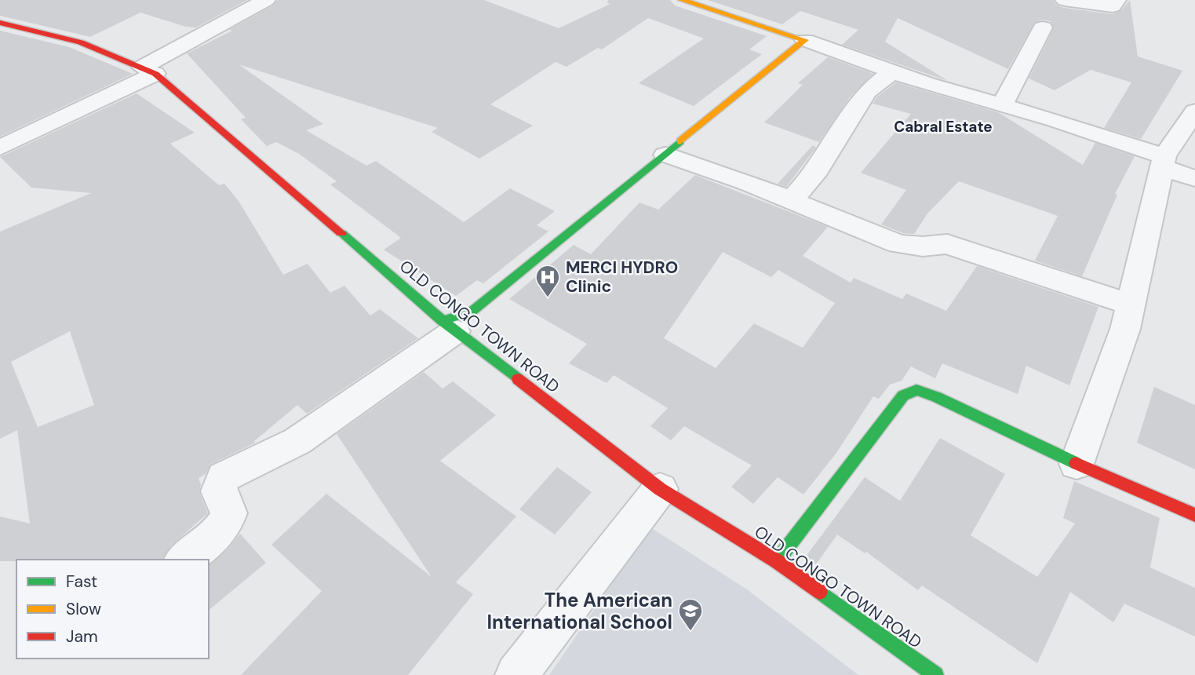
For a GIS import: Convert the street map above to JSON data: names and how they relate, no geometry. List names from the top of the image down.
{
  "streets": {
    "street": ["OLD CONGO TOWN ROAD"]
  },
  "districts": ["Cabral Estate"],
  "places": {
    "hospital": ["MERCI HYDRO Clinic"],
    "school or university": ["The American International School"]
  },
  "legend": ["Fast", "Slow", "Jam"]
}
